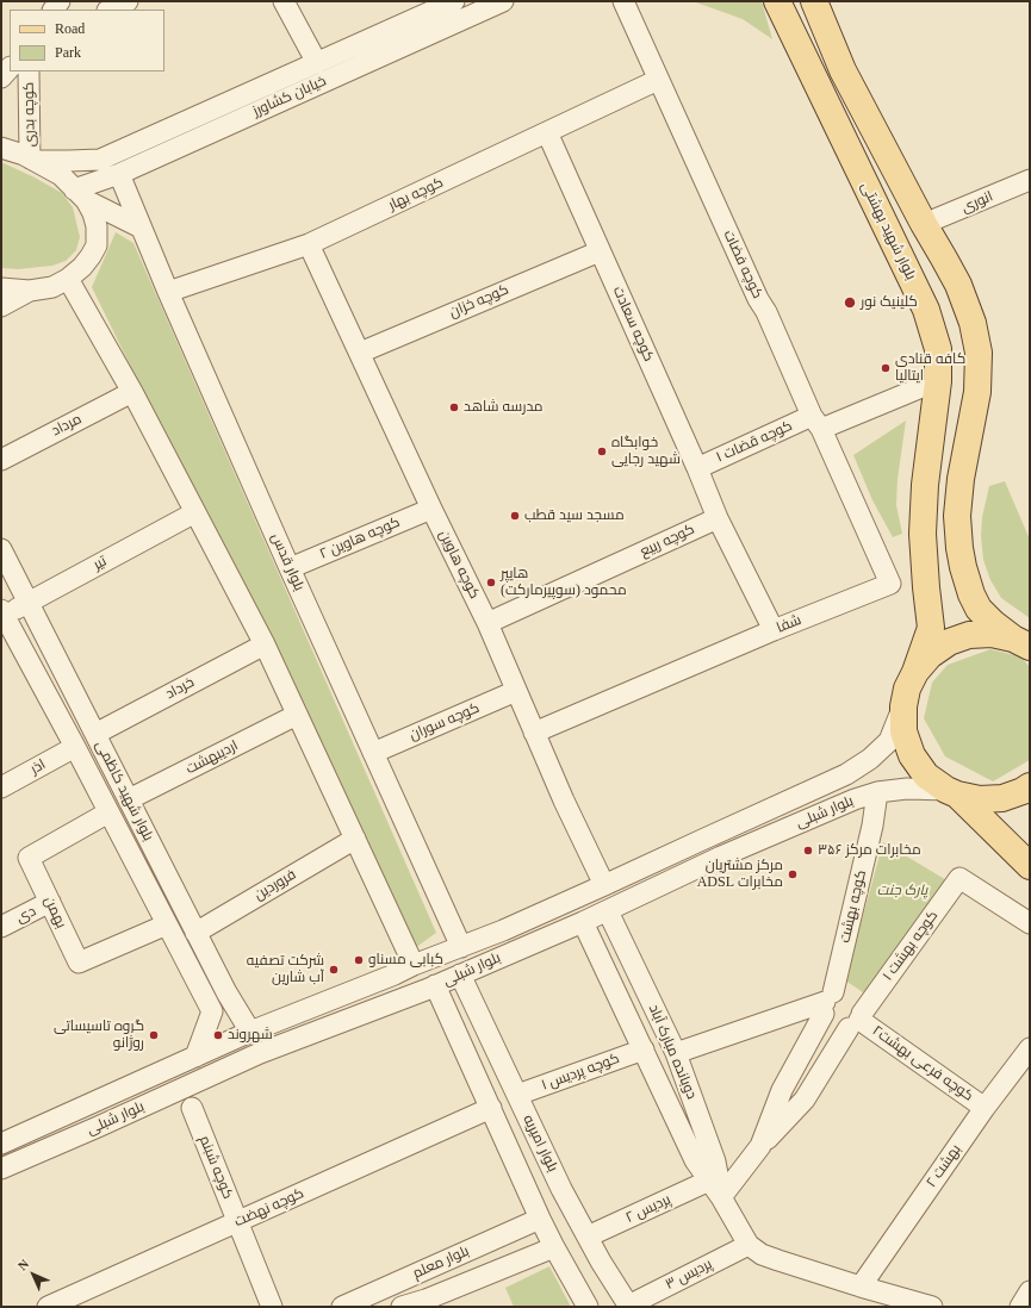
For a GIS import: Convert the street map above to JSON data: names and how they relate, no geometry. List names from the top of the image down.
{
  "streets": {
    "main road": ["بلوار شهید بهشتی"],
    "street": [
      "خیابان کشاورز",
      "کوچه بدری",
      "کوچه بهار",
      "انوری",
      "کوچه فضات",
      "کوچه خزان",
      "کوچه سعادت",
      "مرداد",
      "کوچه قضات ۱",
      "کوچه هاوین ۲",
      "کوچه ربیع",
      "بلوار قدس",
      "تیر",
      "کوچه هاوین",
      "شفا",
      "خرداد",
      "کوچه سوران",
      "اردیبهشت",
      "اذر",
      "بلوار شهید کاظمی",
      "بلوار شبلی",
      "فروردین",
      "کوچه بهشت",
      "بهمن",
      "دی",
      "کوچه بهشت ۱",
      "دوبانده مبارک آباد",
      "کوچه فرعی بهشت۲",
      "کوچه پردیس ۱",
      "بلوار امیریه",
      "بهشت ۲",
      "کوچه شبنم",
      "کوچه نهضت",
      "پردیس ۲",
      "بلوار معلم",
      "پردیس ۳"
    ]
  },
  "crossings": [
    ["خیابان کشاورز", "کوچه بدری"],
    ["خیابان کشاورز", "بلوار قدس"],
    ["کوچه بهار", "کوچه فضات"],
    ["کوچه بهار", "کوچه سعادت"],
    ["کوچه بهار", "بلوار قدس"],
    ["کوچه بهار", "کوچه هاوین"],
    ["کوچه فضات", "کوچه قضات ۱"],
    ["کوچه فضات", "شفا"],
    ["کوچه خزان", "کوچه سعادت"],
    ["کوچه خزان", "کوچه هاوین"],
    ["کوچه سعادت", "کوچه قضات ۱"],
    ["کوچه سعادت", "کوچه ربیع"],
    ["کوچه سعادت", "شفا"],
    ["کوچه قضات ۱", "شفا"],
    ["کوچه هاوین ۲", "بلوار قدس"],
    ["کوچه هاوین ۲", "کوچه هاوین"],
    ["کوچه ربیع", "کوچه هاوین"],
    ["بلوار قدس", "کوچه سوران"],
    ["بلوار قدس", "بلوار شبلی"],
    ["تیر", "بلوار شهید کاظمی"],
    ["کوچه هاوین", "شفا"],
    ["کوچه هاوین", "کوچه سوران"],
    ["کوچه هاوین", "بلوار شبلی"],
    ["خرداد", "بلوار شهید کاظمی"],
    ["اردیبهشت", "بلوار شهید کاظمی"],
    ["اذر", "بلوار شهید کاظمی"],
    ["بلوار شهید کاظمی", "بلوار شبلی"],
    ["بلوار شهید کاظمی", "فروردین"],
    ["بلوار شهید کاظمی", "بهمن"],
    ["بلوار شبلی", "کوچه بهشت"],
    ["بلوار شبلی", "دوبانده مبارک آباد"],
    ["بلوار شبلی", "بلوار امیریه"],
    ["کوچه بهشت", "کوچه بهشت ۱"],
    ["کوچه بهشت", "کوچه فرعی بهشت۲"],
    ["بهمن", "دی"],
    ["کوچه بهشت ۱", "کوچه فرعی بهشت۲"],
    ["دوبانده مبارک آباد", "کوچه پردیس ۱"],
    ["دوبانده مبارک آباد", "بهشت ۲"],
    ["دوبانده مبارک آباد", "پردیس ۲"],
    ["دوبانده مبارک آباد", "پردیس ۳"],
    ["کوچه فرعی بهشت۲", "بهشت ۲"],
    ["کوچه پردیس ۱", "بلوار امیریه"],
    ["بلوار امیریه", "کوچه نهضت"],
    ["بلوار امیریه", "پردیس ۲"],
    ["بلوار امیریه", "بلوار معلم"],
    ["بلوار امیریه", "پردیس ۳"],
    ["کوچه شبنم", "کوچه نهضت"]
  ],
  "parks": ["پارک جنت"],
  "places": [
    "کلینیک نور",
    "کافه قنادی ایتالیا",
    "مدرسه شاهد",
    "خوابگاه شهید رجایی",
    "مسجد سید قطب",
    "هایپر (سوپیرمارکت) محمود",
    "مخابرات مرکز ۳۵۶",
    "مرکز مشتریان ADSL مخابرات",
    "کبابی مسناو",
    "شرکت تصفیه آب شارین",
    "گروه تاسیساتی روژانو",
    "شهروند"
  ],
  "legend": ["Road", "Park"],
  "north": "top left"
}
